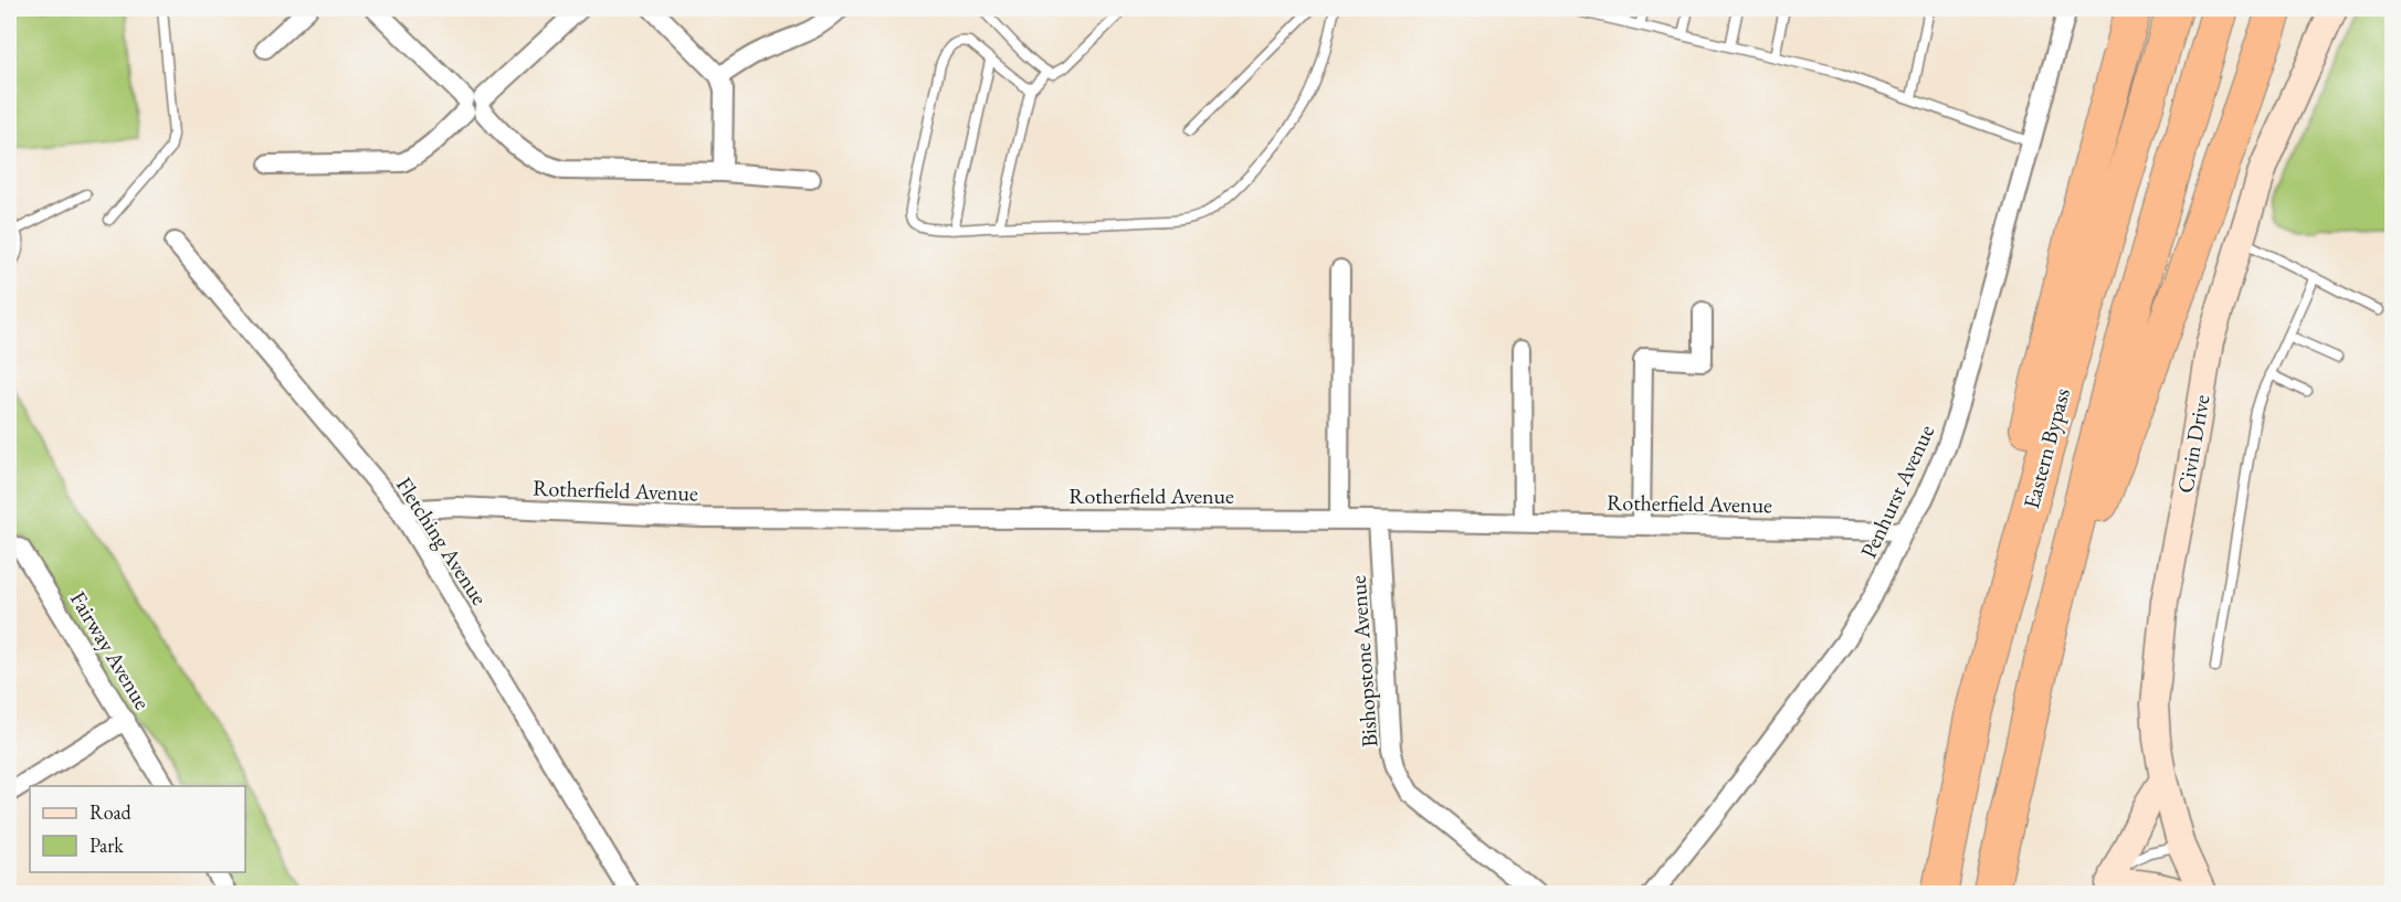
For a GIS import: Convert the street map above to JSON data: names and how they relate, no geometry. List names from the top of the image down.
{
  "streets": {
    "highway": ["Eastern Bypass"],
    "main road": ["Civin Drive"],
    "street": [
      "Rotherfield Avenue",
      "Penhurst Avenue",
      "Fletching Avenue",
      "Fairway Avenue",
      "Bishopstone Avenue"
    ]
  },
  "crossings": [
    ["Rotherfield Avenue", "Penhurst Avenue"],
    ["Rotherfield Avenue", "Fletching Avenue"],
    ["Rotherfield Avenue", "Bishopstone Avenue"]
  ],
  "legend": ["Road", "Park"]
}
